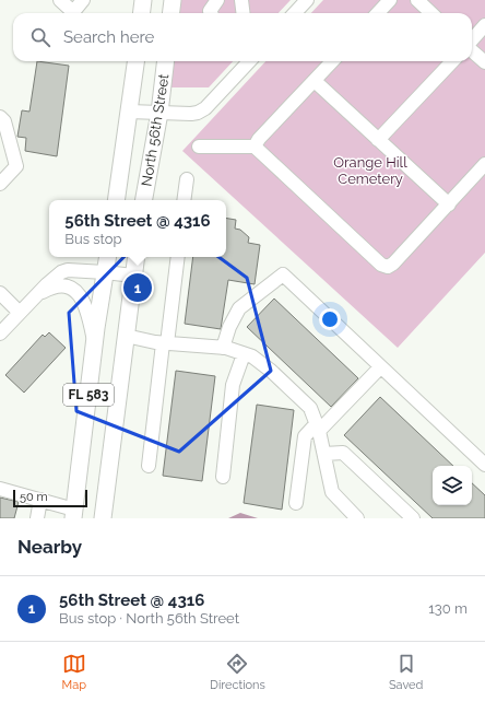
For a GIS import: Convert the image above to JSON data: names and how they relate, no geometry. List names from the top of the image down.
{
  "streets": {
    "main road": ["North 56th Street", "FL 583"]
  },
  "parks": ["Orange Hill Cemetery"],
  "scale_bar": "50 m",
  "page": {
    "search": "Search here",
    "popup": ["56th Street @ 4316", "Bus stop"],
    "pins": "1",
    "scale": "50 m",
    "heading": "Nearby",
    "list": [
      {
        "mark": "1",
        "name": "56th Street @ 4316",
        "note": "Bus stop · North 56th Street",
        "value": "130 m"
      }
    ],
    "nav": ["Map", "Directions", "Saved"]
  }
}
